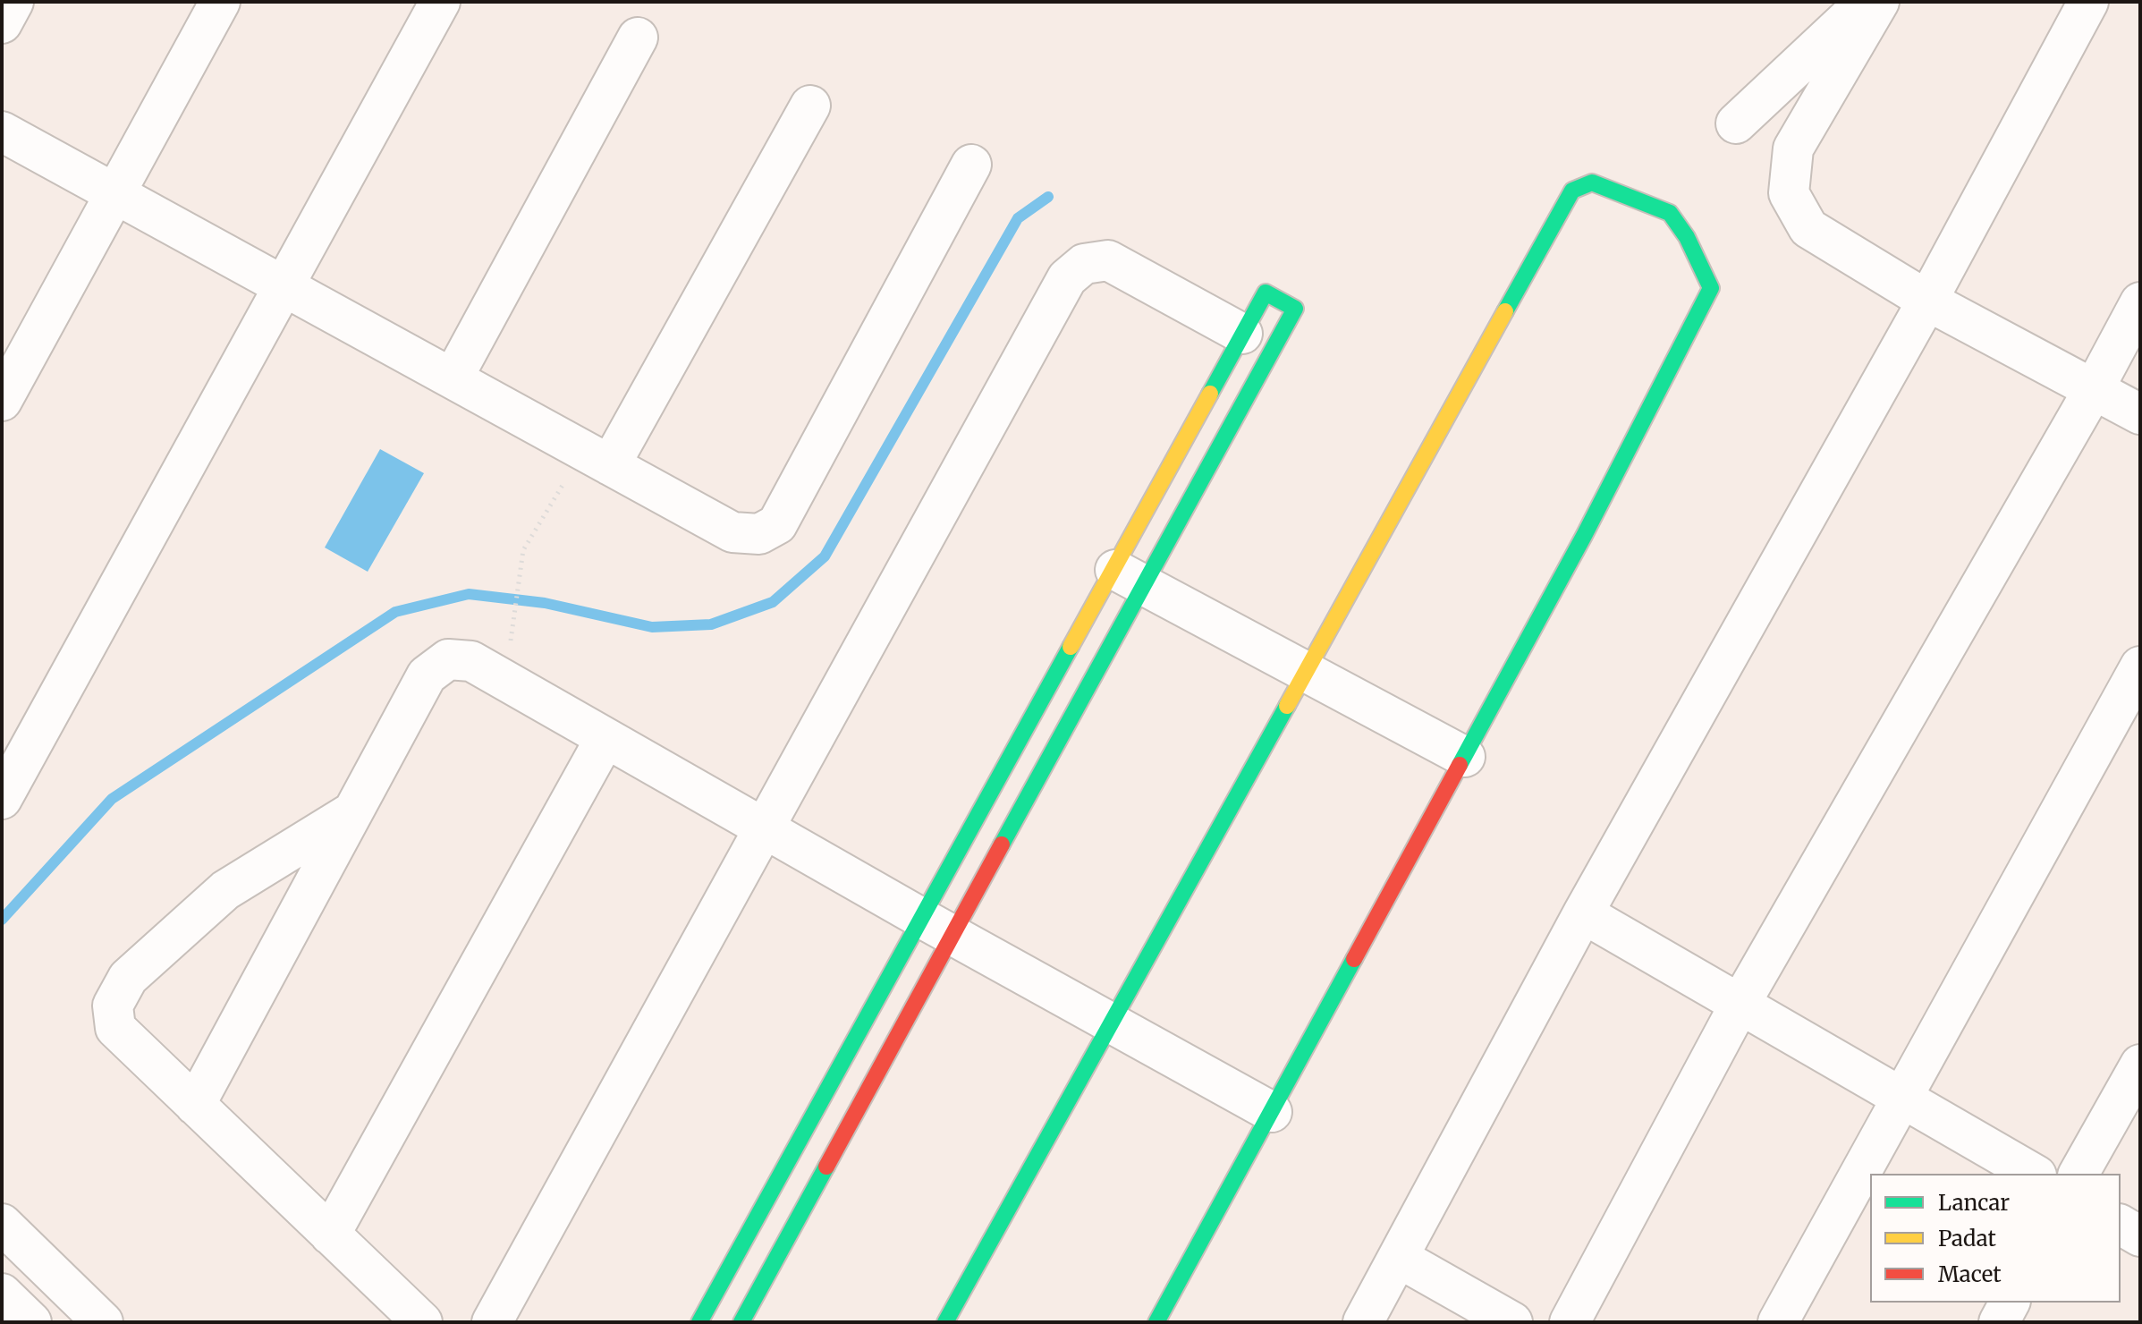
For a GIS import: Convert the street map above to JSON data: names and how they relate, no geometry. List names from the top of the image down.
{
  "legend": ["Lancar", "Padat", "Macet"]
}
